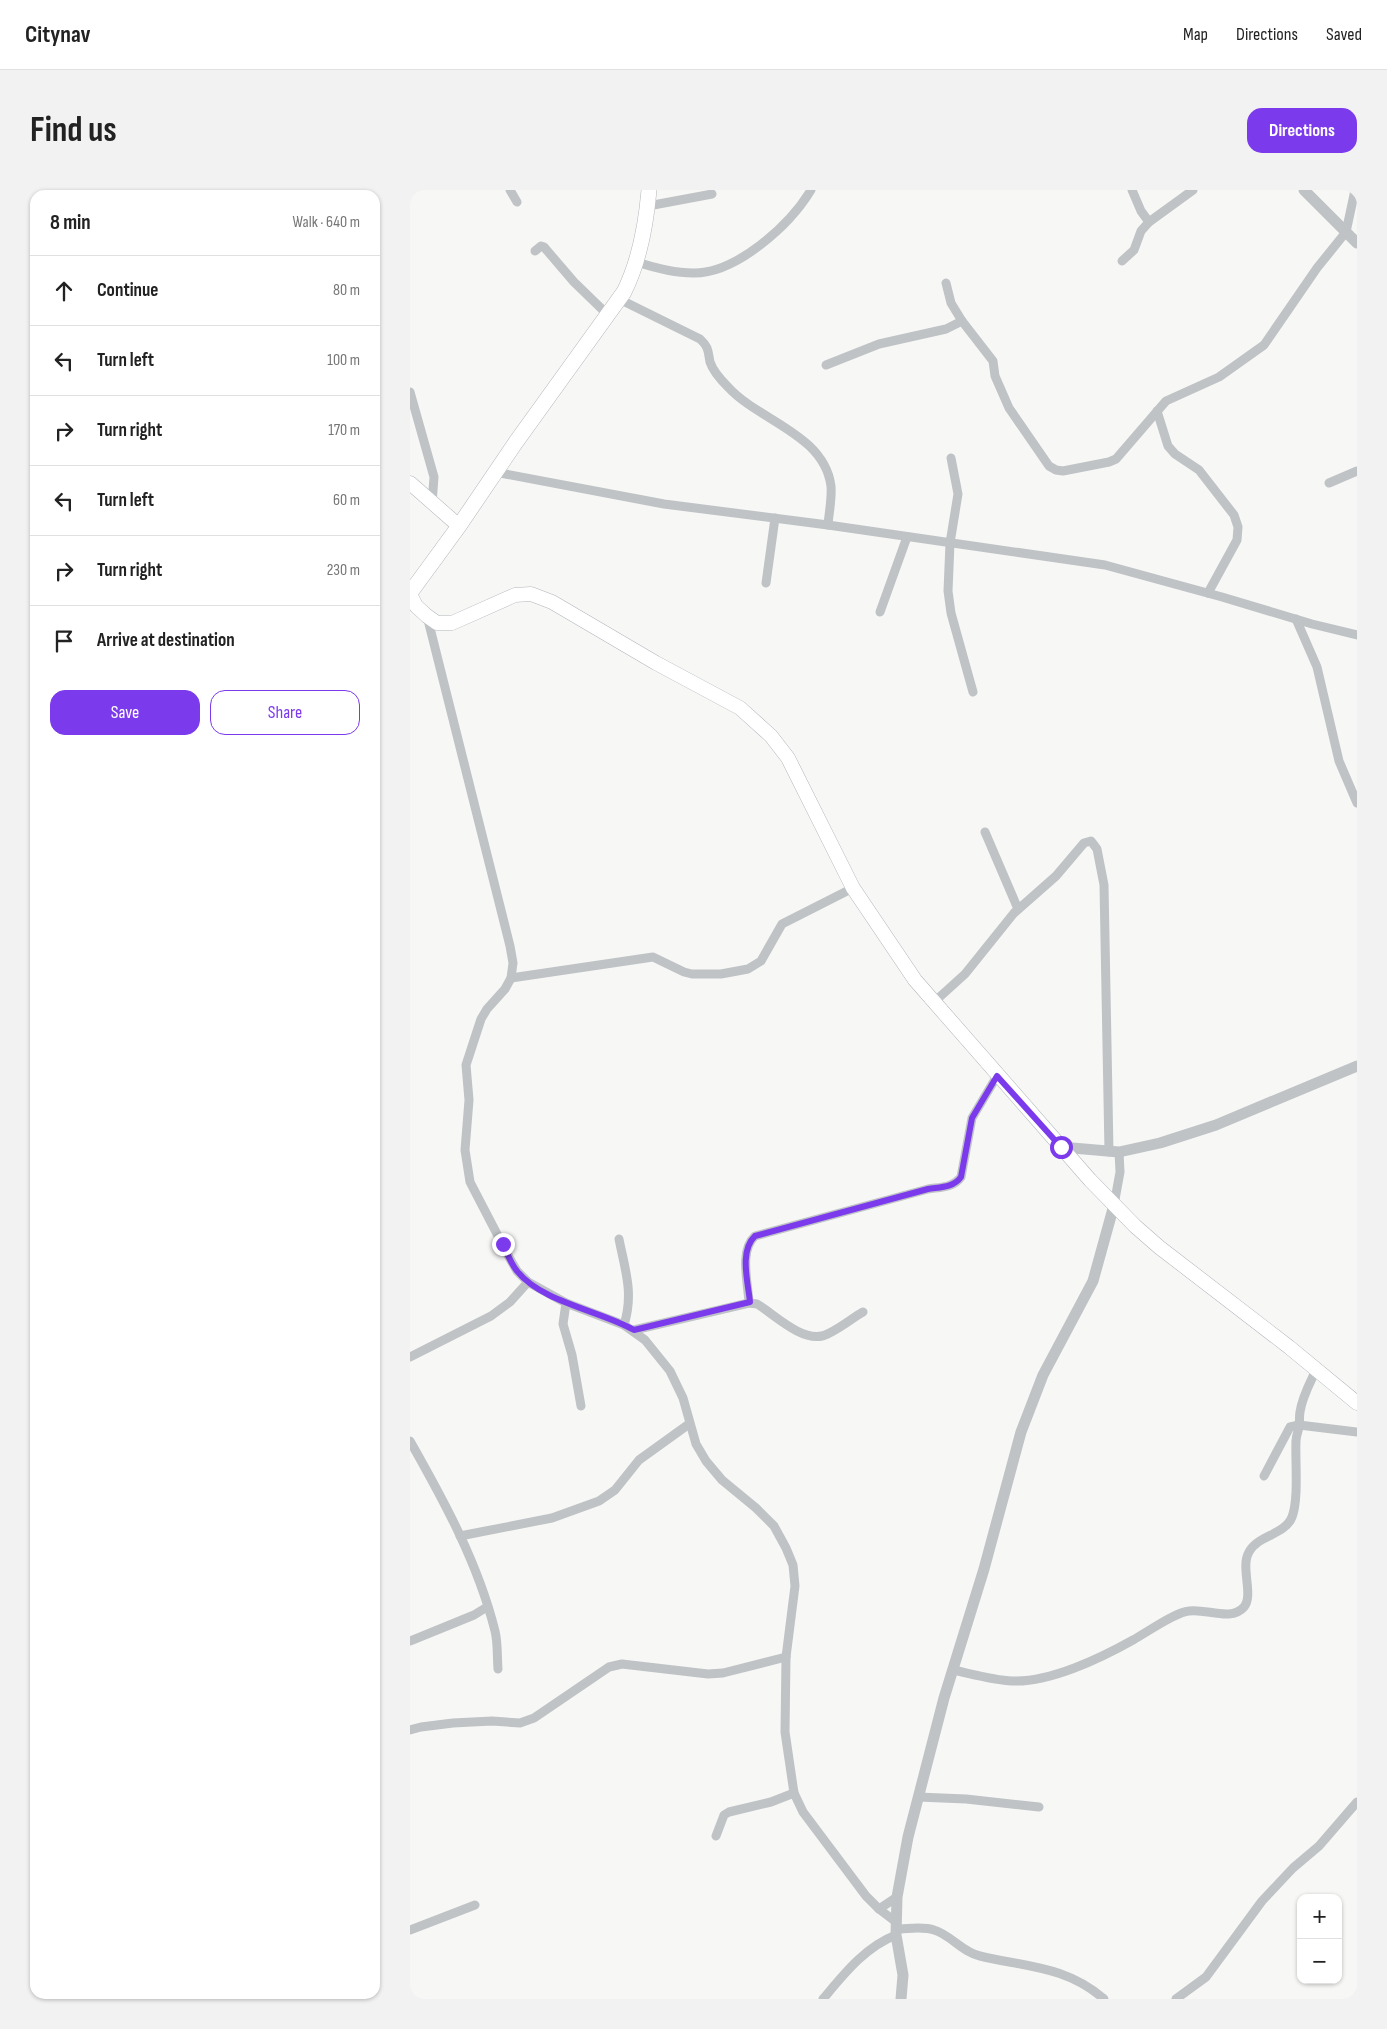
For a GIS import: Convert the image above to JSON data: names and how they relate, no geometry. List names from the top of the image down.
{
  "page": {
    "header": "Citynav",
    "nav": ["Map", "Directions", "Saved"],
    "buttons": [
      "Directions",
      ["Save", "Share"]
    ],
    "title": "Find us",
    "heading": ["8 min", "Walk · 640 m"],
    "list": [
      ["Continue", "80 m"],
      ["Turn left", "100 m"],
      ["Turn right", "170 m"],
      ["Turn left", "60 m"],
      ["Turn right", "230 m"],
      "Arrive at destination"
    ],
    "map_buttons": ["+", "−"]
  }
}
